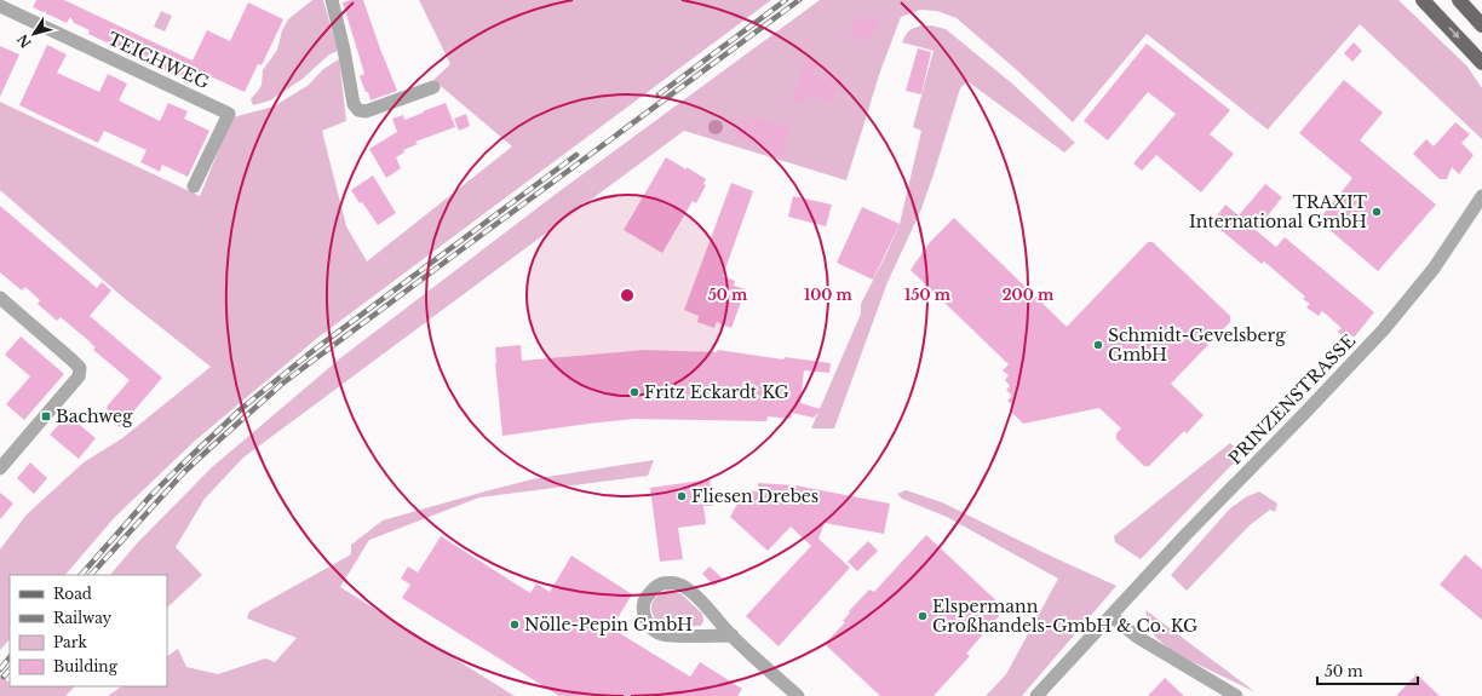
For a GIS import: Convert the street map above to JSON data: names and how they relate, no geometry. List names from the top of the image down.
{
  "streets": {
    "street": ["TEICHWEG", "PRINZENSTRASSE"]
  },
  "places": {
    "other": [
      "TRAXIT International GmbH",
      "Schmidt-Gevelsberg GmbH",
      "Fritz Eckardt KG",
      "Fliesen Drebes",
      "Elspermann Großhandels-GmbH & Co. KG",
      "Nölle-Pepin GmbH"
    ],
    "transit": ["Bachweg"]
  },
  "legend": [
    "Road",
    "Railway",
    "Park",
    "Building"
  ],
  "scale_bar": "50 m",
  "north": "bottom left",
  "rings": [
    "50 m",
    "100 m",
    "150 m",
    "200 m"
  ]
}
